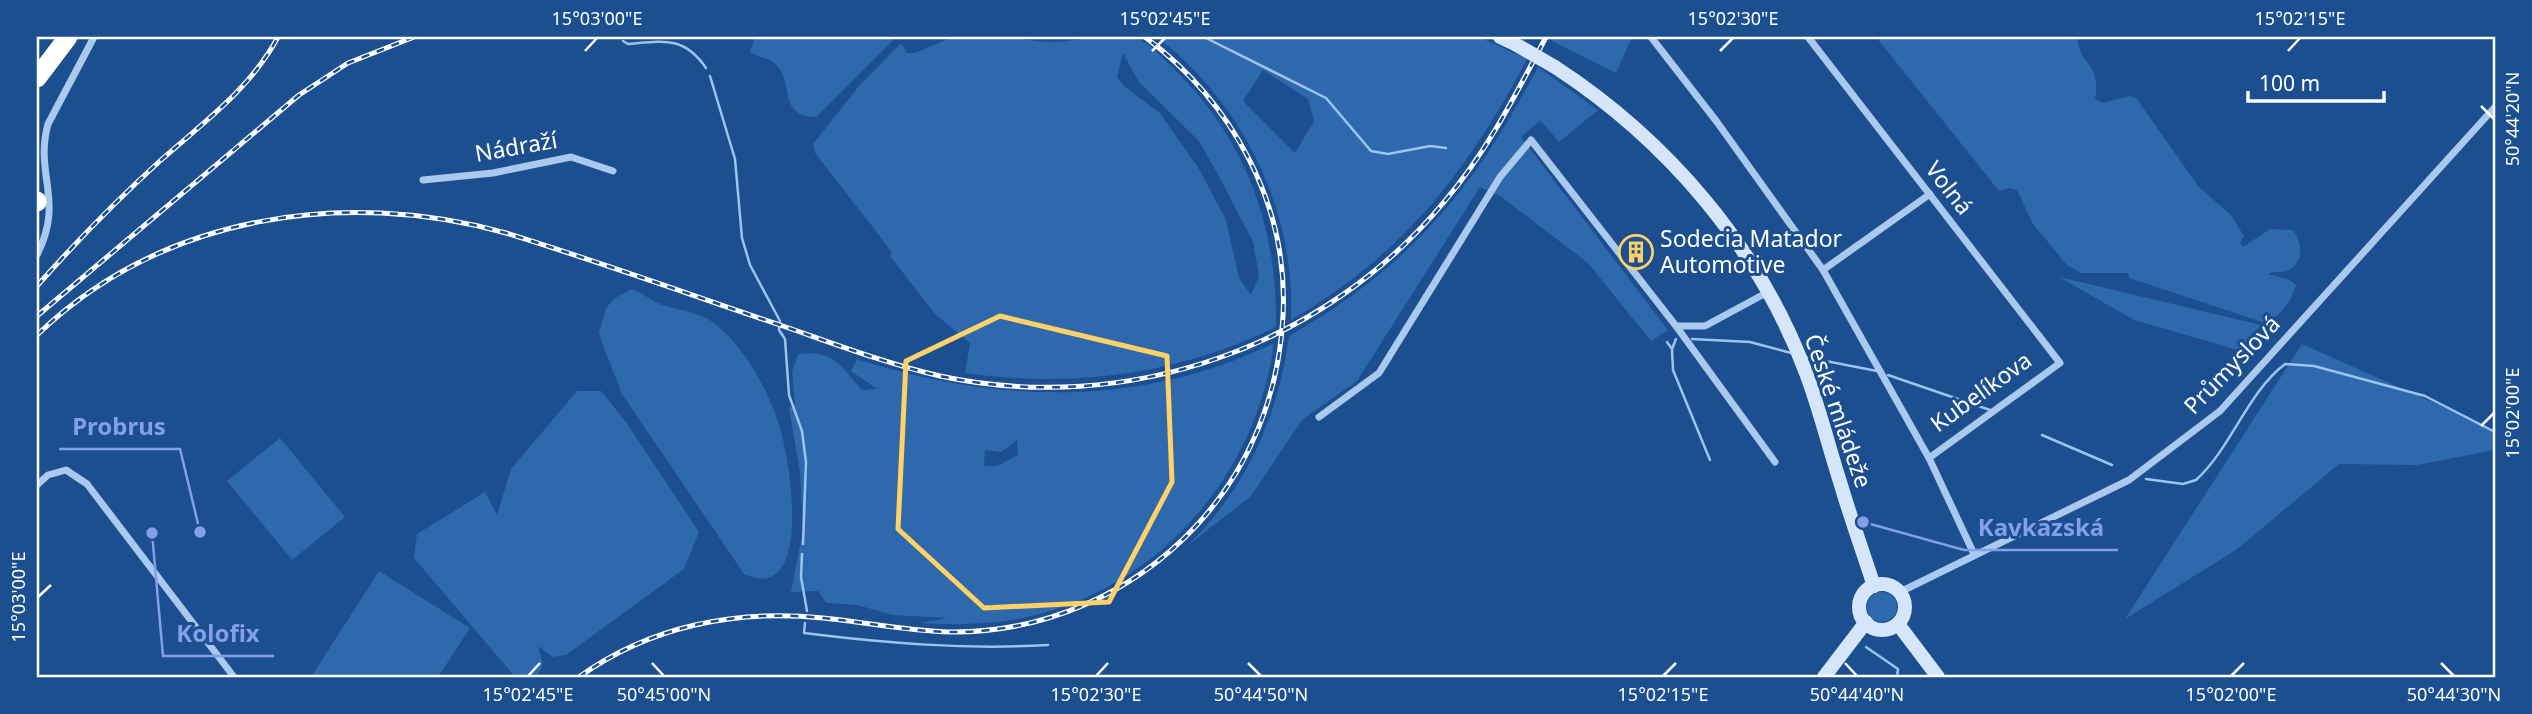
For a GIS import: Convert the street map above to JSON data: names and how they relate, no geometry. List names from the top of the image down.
{
  "streets": {
    "street": [
      "Nádraží",
      "Volná",
      "Průmyslová",
      "Kubelíkova",
      "České mládeže"
    ]
  },
  "crossings": [
    ["Volná", "Kubelíkova"],
    ["Průmyslová", "České mládeže"]
  ],
  "places": {
    "building": ["Sodecia Matador Automotive"],
    "other": ["Kavkazská", "Probrus", "Kolofix"]
  },
  "scale_bar": "100 m",
  "coordinates": [
    "15°03'00\"E",
    "15°02'45\"E",
    "15°02'30\"E",
    "15°02'15\"E",
    "50°44'20\"N",
    "15°02'00\"E",
    "50°45'00\"N",
    "50°44'50\"N",
    "50°44'40\"N",
    "50°44'30\"N"
  ]
}
